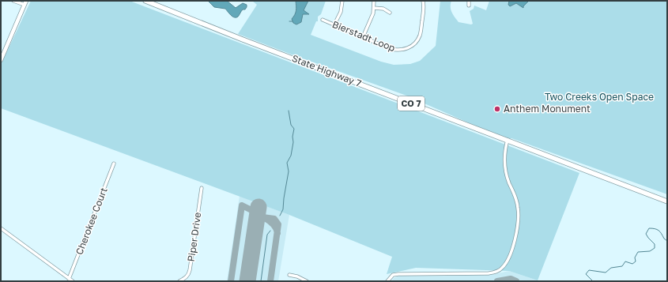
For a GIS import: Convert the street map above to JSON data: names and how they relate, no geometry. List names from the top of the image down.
{
  "streets": {
    "main road": ["State Highway 7", "CO 7"],
    "street": ["Bierstadt Loop", "Cherokee Court", "Piper Drive"]
  },
  "crossings": [
    ["State Highway 7", "CO 7"]
  ],
  "parks": ["Two Creeks Open Space"],
  "places": ["Anthem Monument"]
}
